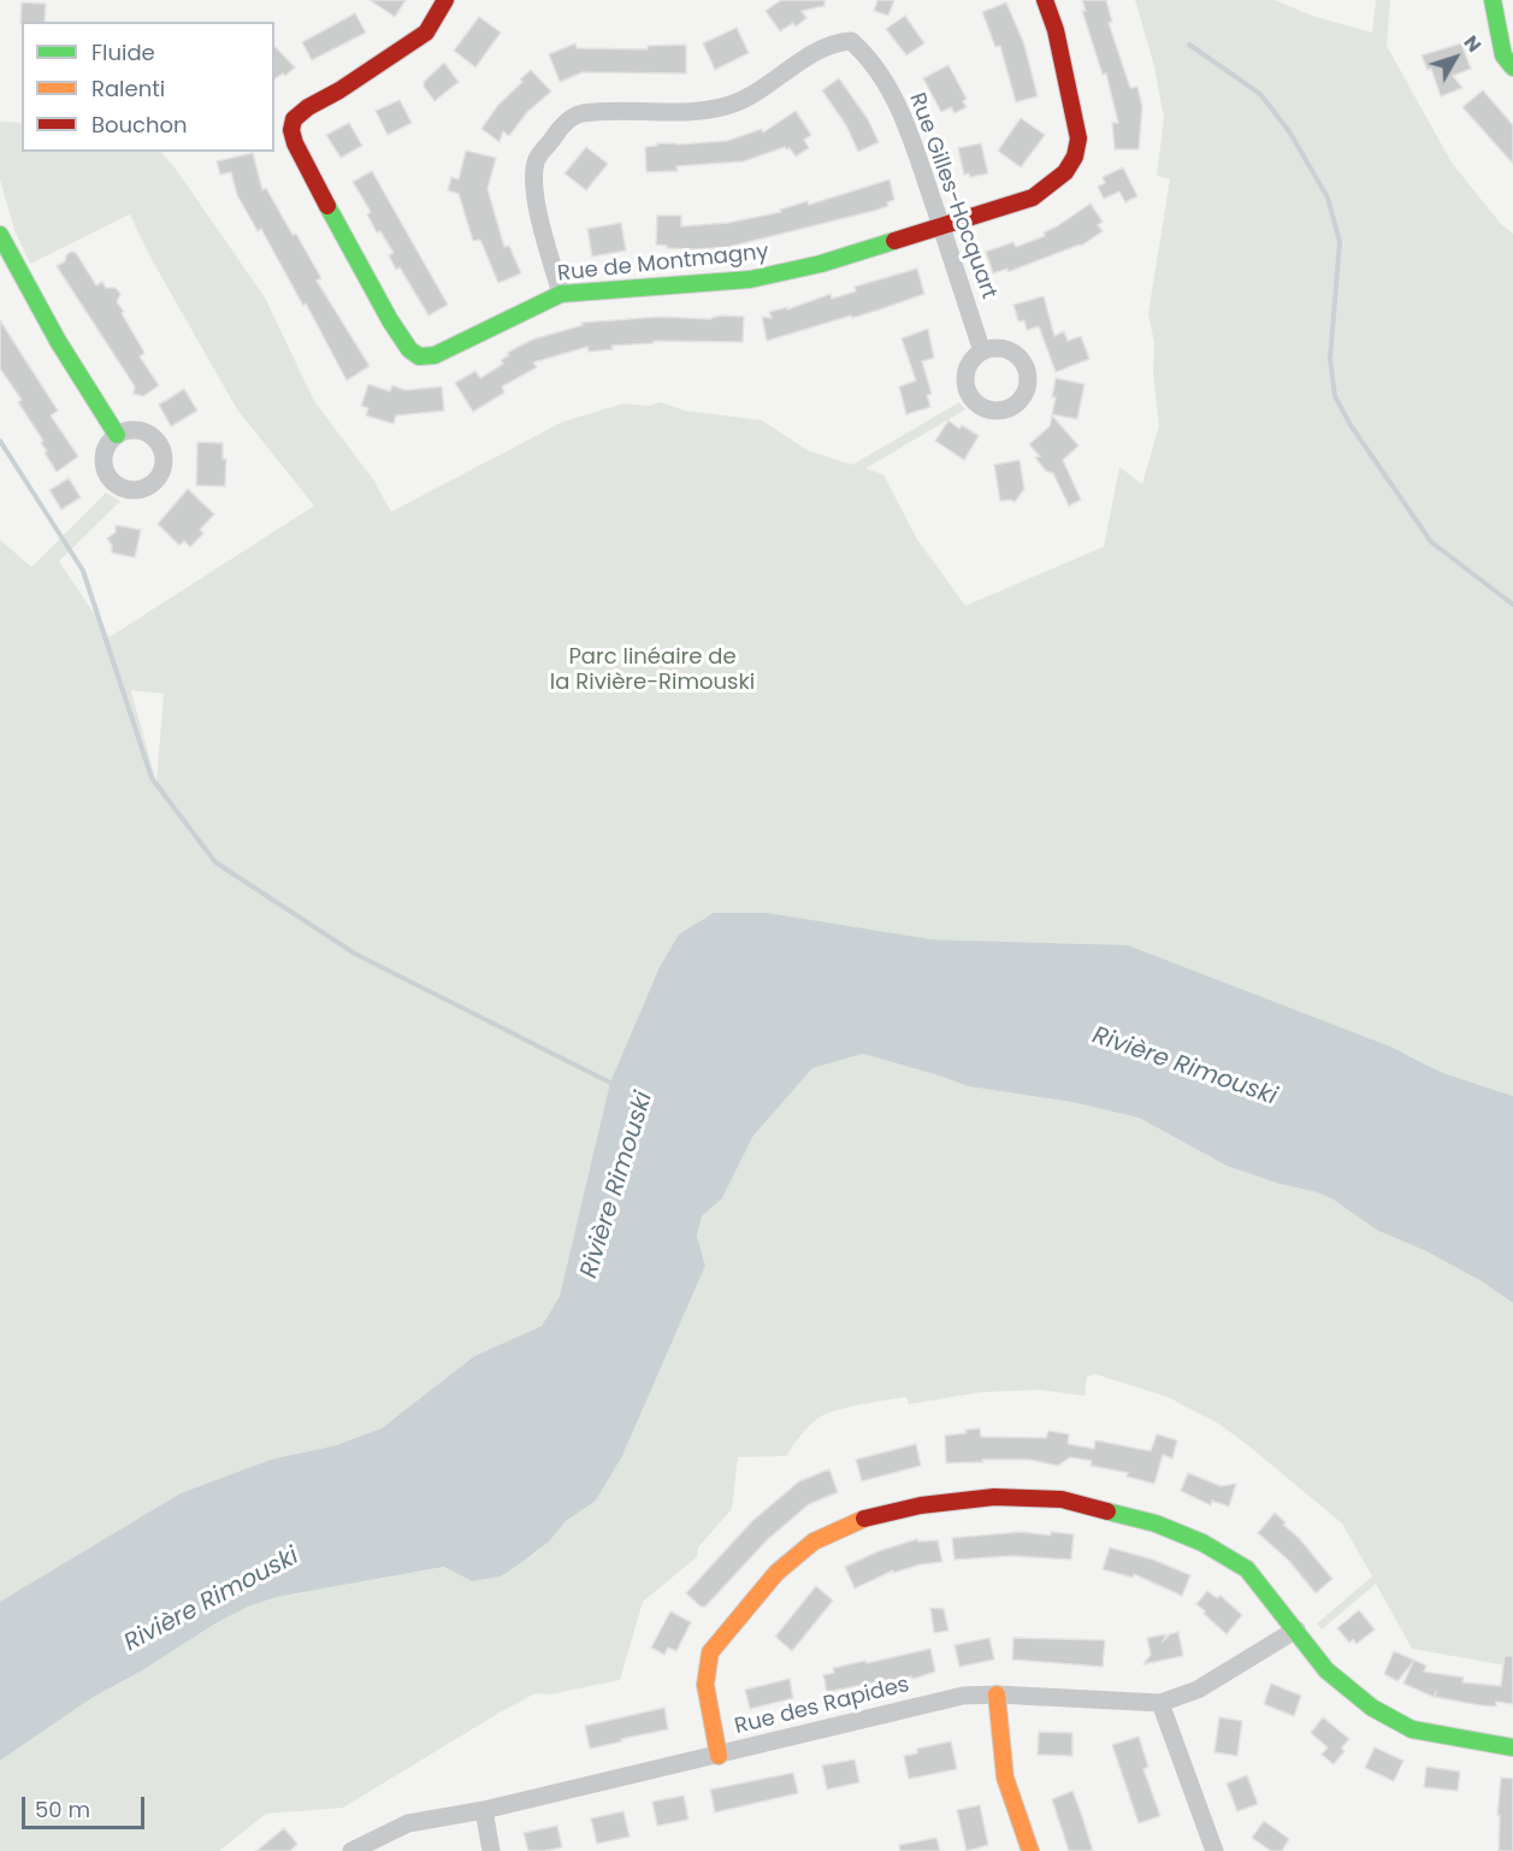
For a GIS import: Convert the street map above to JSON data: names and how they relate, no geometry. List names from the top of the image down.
{
  "streets": {
    "street": ["Rue Gilles-Hocquart", "Rue de Montmagny", "Rue des Rapides"]
  },
  "crossings": [
    ["Rue Gilles-Hocquart", "Rue de Montmagny"]
  ],
  "water": ["Rivière Rimouski"],
  "parks": ["Parc linéaire de la Rivière-Rimouski"],
  "legend": ["Fluide", "Ralenti", "Bouchon"],
  "scale_bar": "50 m",
  "north": "top right"
}
